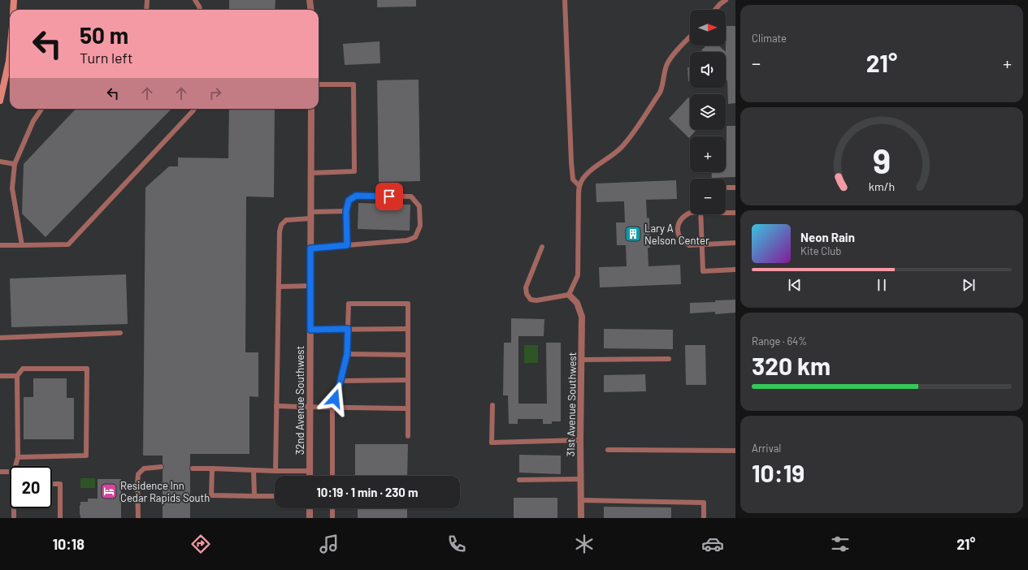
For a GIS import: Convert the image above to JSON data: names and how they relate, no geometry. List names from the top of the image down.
{
  "streets": {
    "street": ["32nd Avenue Southwest", "31st Avenue Southwest"]
  },
  "places": {
    "building": ["Lary A Nelson Center"],
    "hotel": ["Residence Inn Cedar Rapids South"]
  },
  "north": "right",
  "page": {
    "tile": [
      "Climate",
      ["Range · 64%", "320 km"],
      ["Arrival", "10:19"]
    ],
    "map_buttons": ["+", "−"],
    "turn": ["50 m", "Turn left"],
    "heat": ["−", "21°", "+"],
    "song": ["Neon Rain", "Kite Club"],
    "limit": "20",
    "trip": "10:19 · 1 min · 230 m",
    "tabs": ["10:18", "21°"],
    "gauge": ["9", "km/h"]
  }
}
